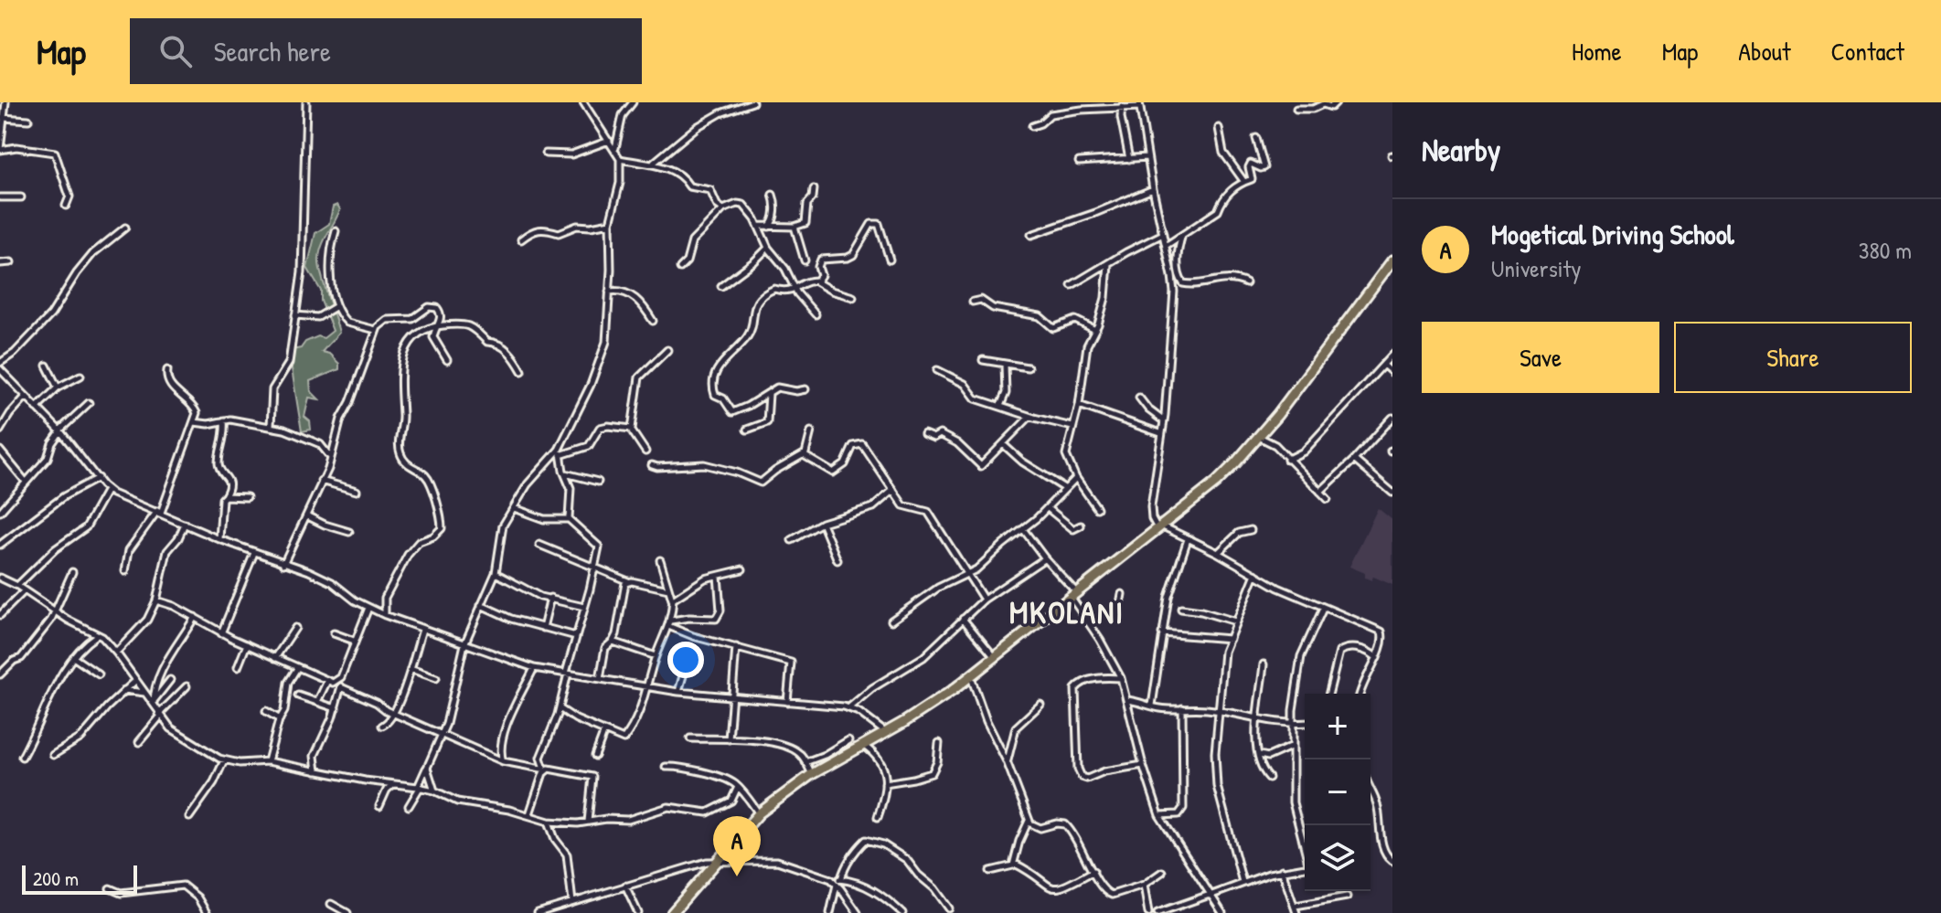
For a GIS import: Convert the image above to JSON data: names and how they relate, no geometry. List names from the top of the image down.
{
  "districts": ["MKOLANI"],
  "scale_bar": "200 m",
  "page": {
    "header": "Map",
    "search": "Search here",
    "nav": [
      "Home",
      "Map",
      "About",
      "Contact"
    ],
    "heading": "Nearby",
    "list": [
      {
        "mark": "A",
        "name": "Mogetical Driving School",
        "note": "University",
        "value": "380 m"
      }
    ],
    "buttons": ["Save", "Share"],
    "map_buttons": ["+", "−"],
    "pins": "A",
    "scale": "200 m"
  }
}
